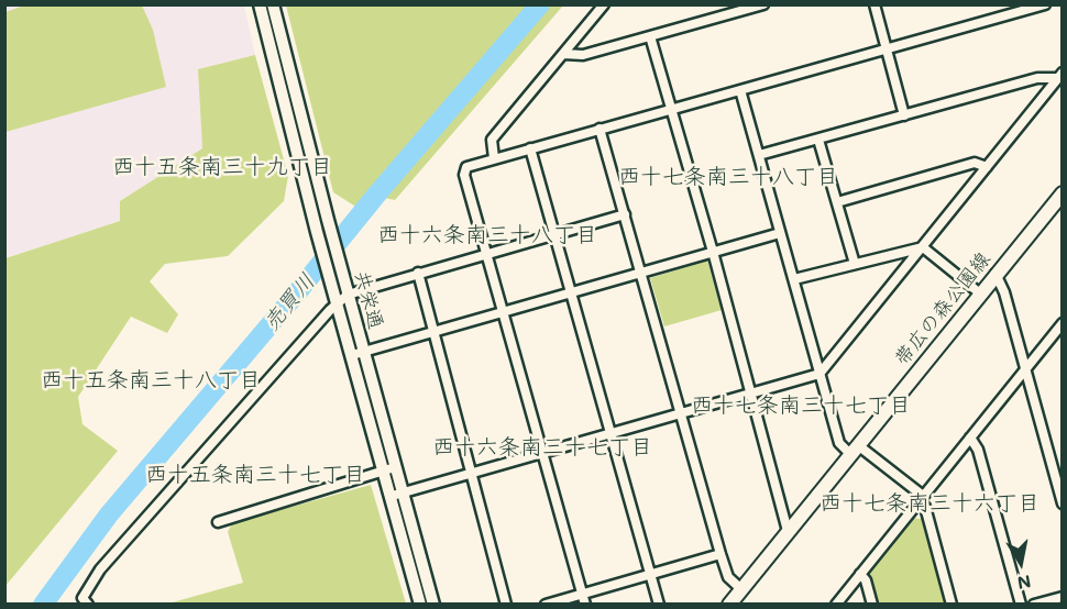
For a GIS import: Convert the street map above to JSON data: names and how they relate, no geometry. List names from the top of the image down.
{
  "streets": {
    "main road": ["帯広の森公園線"],
    "street": ["共栄通"]
  },
  "districts": [
    "西十五条南三十九丁目",
    "西十七条南三十八丁目",
    "西十六条南三十八丁目",
    "西十五条南三十八丁目",
    "西十七条南三十七丁目",
    "西十六条南三十七丁目",
    "西十五条南三十七丁目",
    "西十七条南三十六丁目"
  ],
  "water": ["売買川"],
  "north": "bottom"
}
